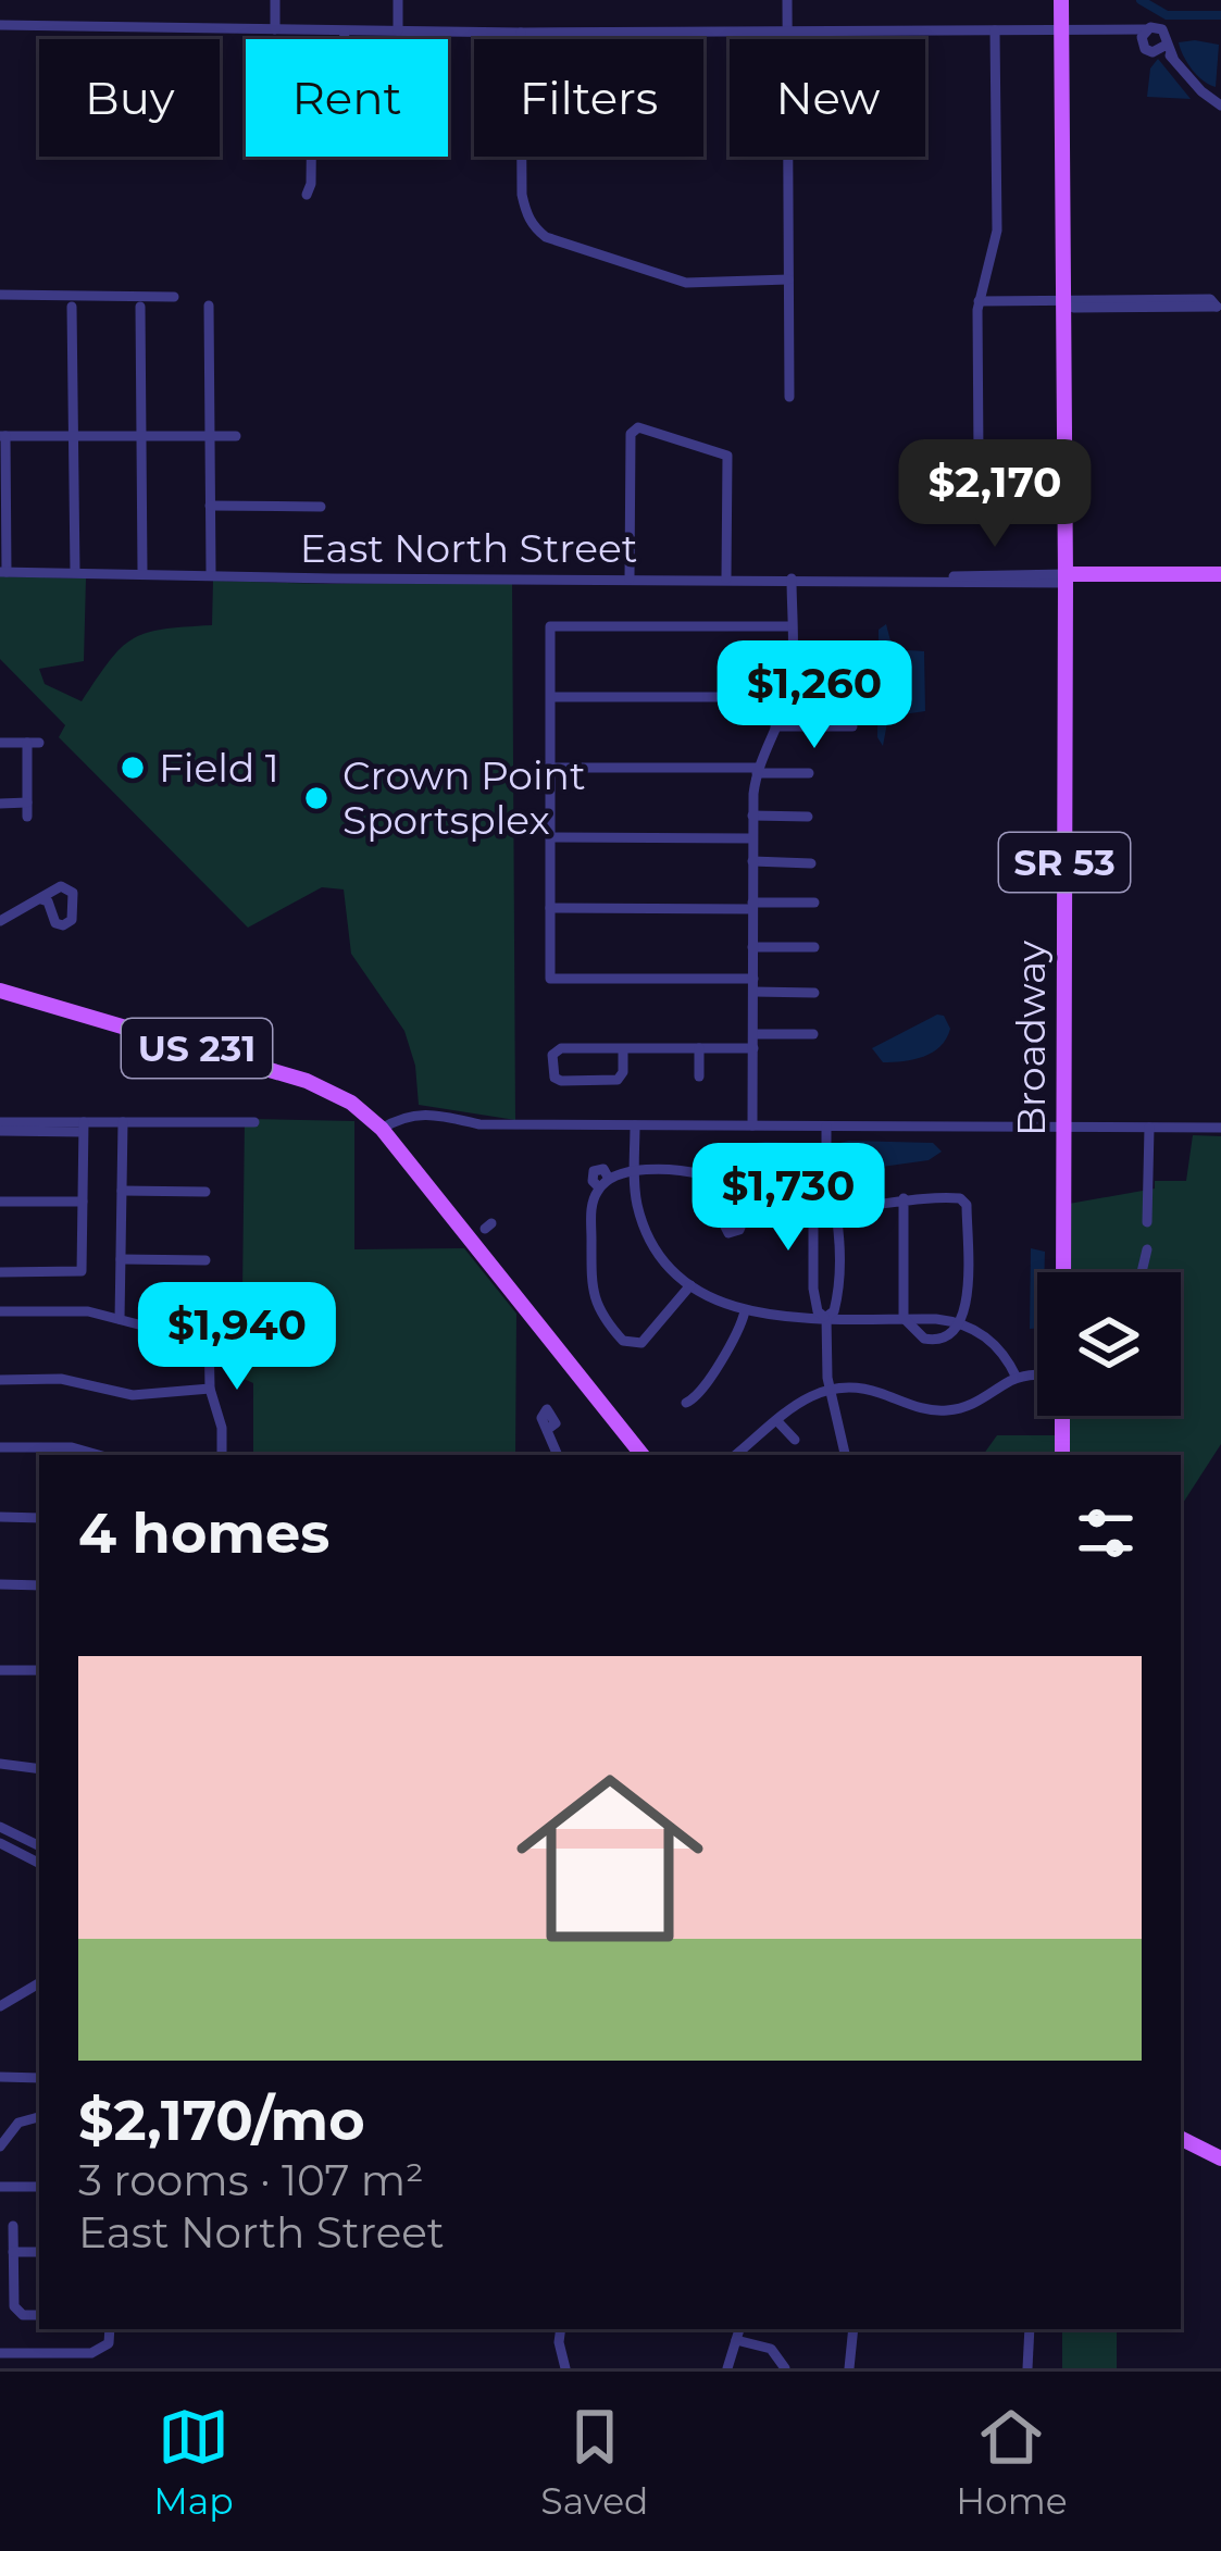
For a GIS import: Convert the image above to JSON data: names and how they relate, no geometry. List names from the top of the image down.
{
  "streets": {
    "main road": ["SR 53", "Broadway", "US 231"],
    "street": ["East North Street"]
  },
  "crossings": [
    ["East North Street", "Broadway"]
  ],
  "places": ["Field 1", "Crown Point Sportsplex"],
  "page": {
    "chip": [
      "Buy",
      "Rent",
      "Filters",
      "New"
    ],
    "price": [
      "$2,170",
      "$1,260",
      "$1,730",
      "$1,940"
    ],
    "heading": "4 homes",
    "list": [
      {
        "name": "$2,170/mo",
        "note": "3 rooms · 107 m² · East North Street"
      }
    ],
    "tabs": ["Map", "Saved", "Home"]
  }
}
